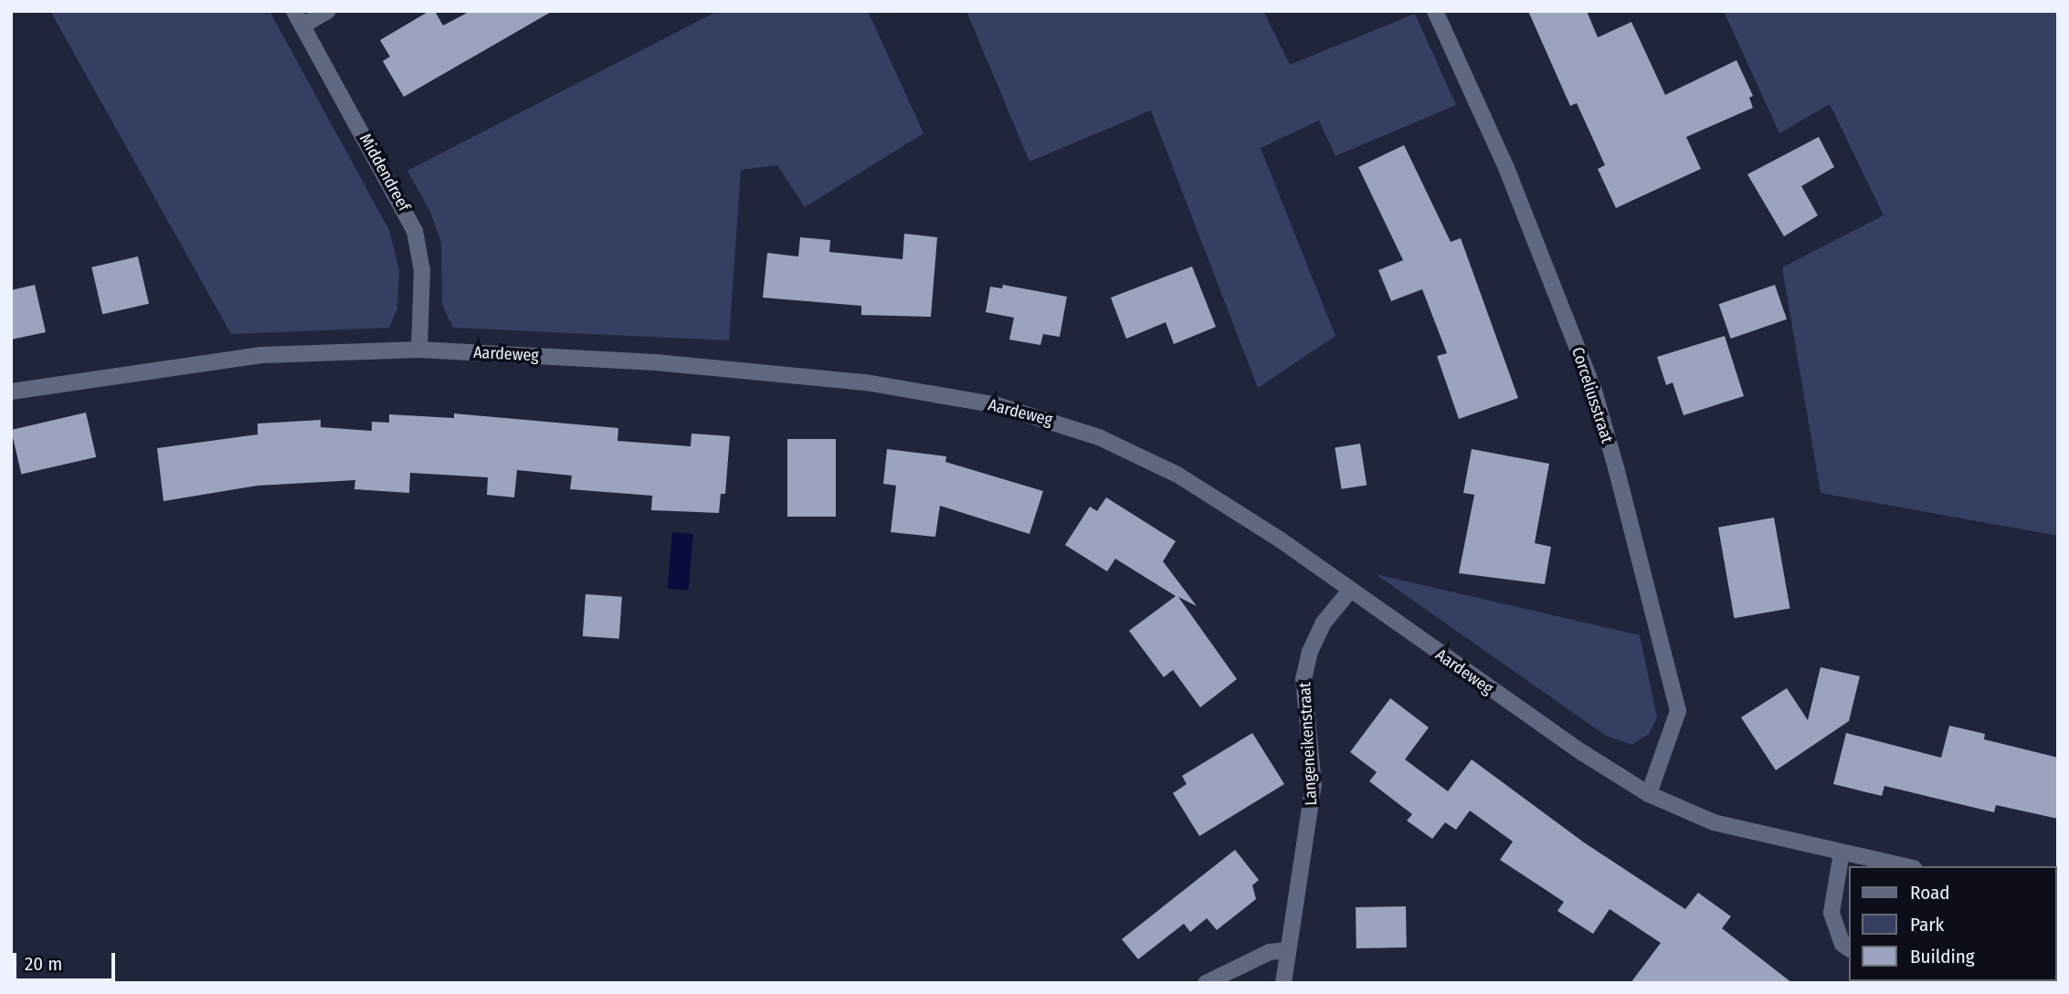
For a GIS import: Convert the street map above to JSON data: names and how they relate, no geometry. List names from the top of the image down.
{
  "streets": {
    "street": [
      "Middendreef",
      "Aardeweg",
      "Corceliusstraat",
      "Langeneikenstraat"
    ]
  },
  "crossings": [
    ["Middendreef", "Aardeweg"],
    ["Aardeweg", "Corceliusstraat"],
    ["Aardeweg", "Langeneikenstraat"]
  ],
  "legend": ["Road", "Park", "Building"],
  "scale_bar": "20 m"
}
